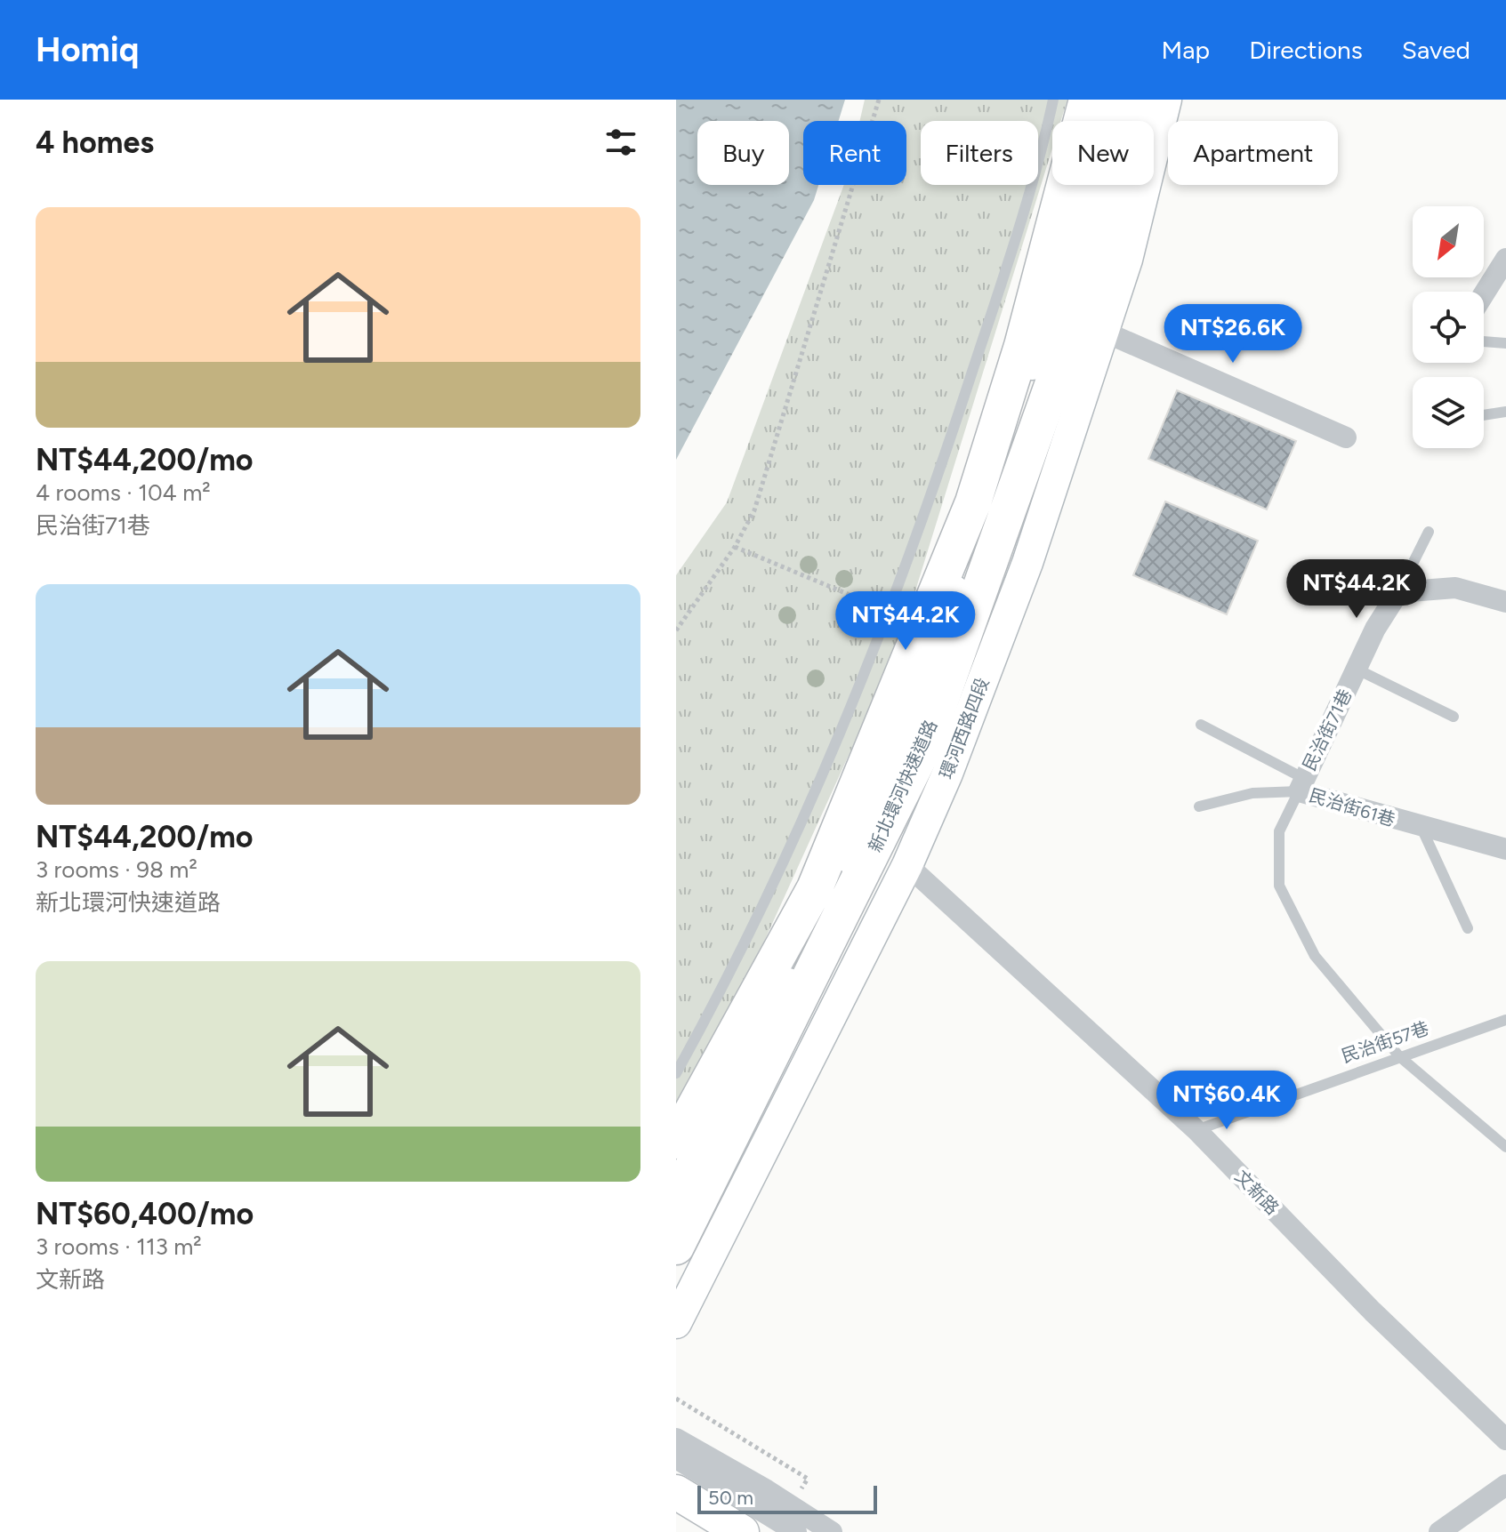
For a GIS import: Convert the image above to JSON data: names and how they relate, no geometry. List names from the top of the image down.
{
  "streets": {
    "highway": ["新北環河快速道路"],
    "main road": ["環河西路四段"],
    "street": ["民治街71巷", "民治街61巷", "文新路"],
    "lane": ["民治街57巷"]
  },
  "crossings": [
    ["環河西路四段", "文新路"],
    ["民治街71巷", "民治街61巷"],
    ["民治街57巷", "文新路"]
  ],
  "scale_bar": "50 m",
  "north": "bottom left",
  "page": {
    "header": "Homiq",
    "nav": ["Map", "Directions", "Saved"],
    "heading": "4 homes",
    "chip": [
      "Buy",
      "Rent",
      "Filters",
      "New",
      "Apartment"
    ],
    "list": [
      {
        "name": "NT$44,200/mo",
        "note": "4 rooms · 104 m² · 民治街71巷"
      },
      {
        "name": "NT$44,200/mo",
        "note": "3 rooms · 98 m² · 新北環河快速道路"
      },
      {
        "name": "NT$60,400/mo",
        "note": "3 rooms · 113 m² · 文新路"
      }
    ],
    "price": [
      "NT$26.6K",
      "NT$44.2K",
      "NT$44.2K",
      "NT$60.4K"
    ],
    "scale": "50 m"
  }
}
